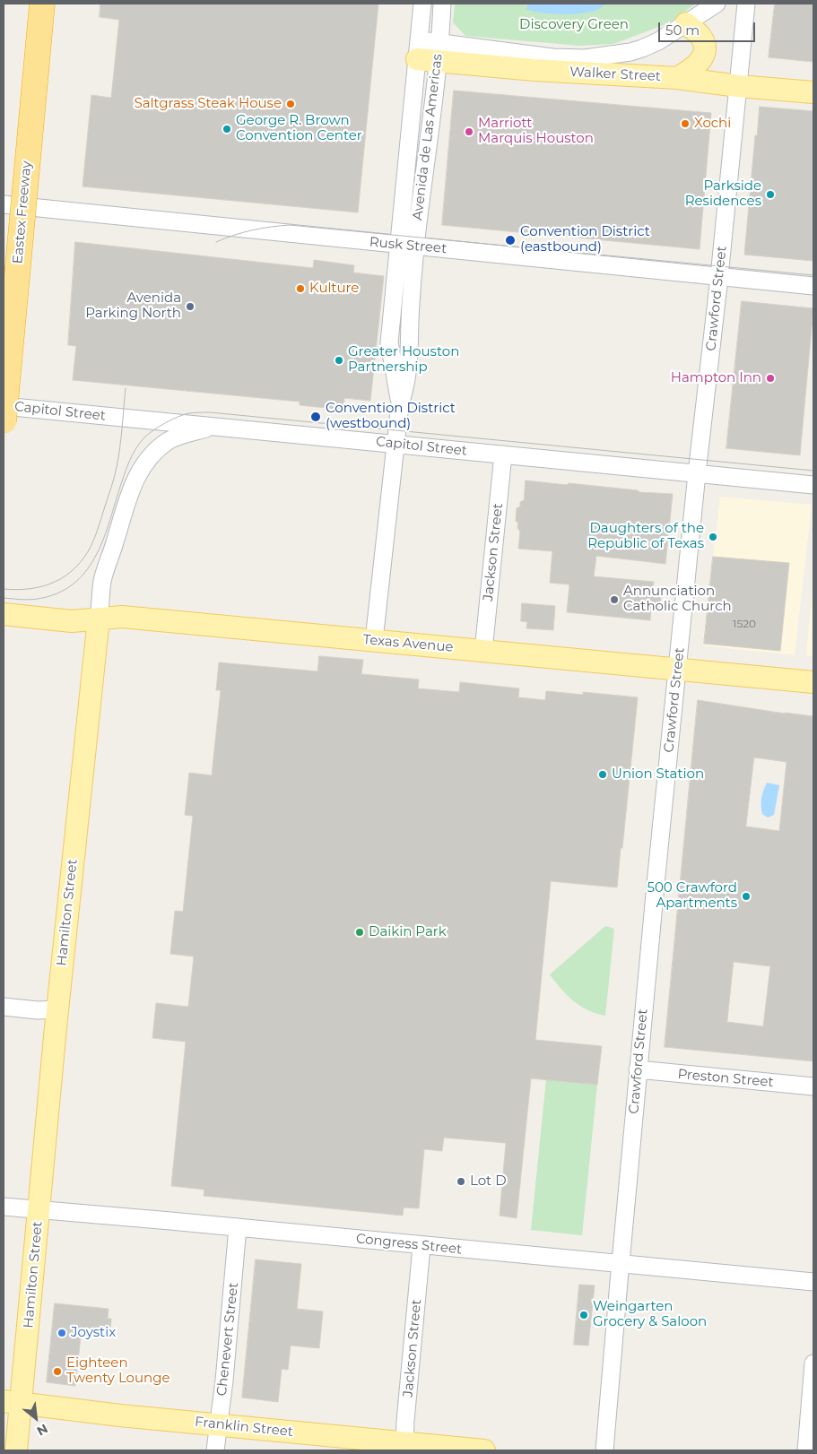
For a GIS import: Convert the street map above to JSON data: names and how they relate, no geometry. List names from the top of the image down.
{
  "streets": {
    "highway": ["Eastex Freeway"],
    "main road": [
      "Walker Street",
      "Texas Avenue",
      "Hamilton Street",
      "Franklin Street"
    ],
    "street": [
      "Avenida de Las Americas",
      "Rusk Street",
      "Crawford Street",
      "Capitol Street",
      "Jackson Street",
      "Preston Street",
      "Congress Street",
      "Chenevert Street"
    ]
  },
  "crossings": [
    ["Walker Street", "Avenida de Las Americas"],
    ["Walker Street", "Crawford Street"],
    ["Avenida de Las Americas", "Rusk Street"],
    ["Avenida de Las Americas", "Capitol Street"],
    ["Avenida de Las Americas", "Texas Avenue"],
    ["Rusk Street", "Crawford Street"],
    ["Crawford Street", "Capitol Street"],
    ["Crawford Street", "Texas Avenue"],
    ["Crawford Street", "Preston Street"],
    ["Crawford Street", "Congress Street"],
    ["Capitol Street", "Jackson Street"],
    ["Capitol Street", "Hamilton Street"],
    ["Jackson Street", "Texas Avenue"],
    ["Jackson Street", "Congress Street"],
    ["Jackson Street", "Franklin Street"],
    ["Texas Avenue", "Hamilton Street"],
    ["Hamilton Street", "Congress Street"],
    ["Hamilton Street", "Franklin Street"],
    ["Congress Street", "Chenevert Street"],
    ["Chenevert Street", "Franklin Street"]
  ],
  "parks": ["Discovery Green"],
  "places": [
    "Saltgrass Steak House",
    "Xochi",
    "George R. Brown Convention Center",
    "Marriott Marquis Houston",
    "Parkside Residences",
    "Convention District (eastbound)",
    "Kulture",
    "Avenida Parking North",
    "Greater Houston Partnership",
    "Hampton Inn",
    "Convention District (westbound)",
    "Daughters of the Republic of Texas",
    "Annunciation Catholic Church",
    "Union Station",
    "500 Crawford Apartments",
    "Daikin Park",
    "Lot D",
    "Weingarten Grocery & Saloon",
    "Joystix",
    "Eighteen Twenty Lounge"
  ],
  "house_numbers": ["1520"],
  "scale_bar": "50 m",
  "north": "bottom right"
}
